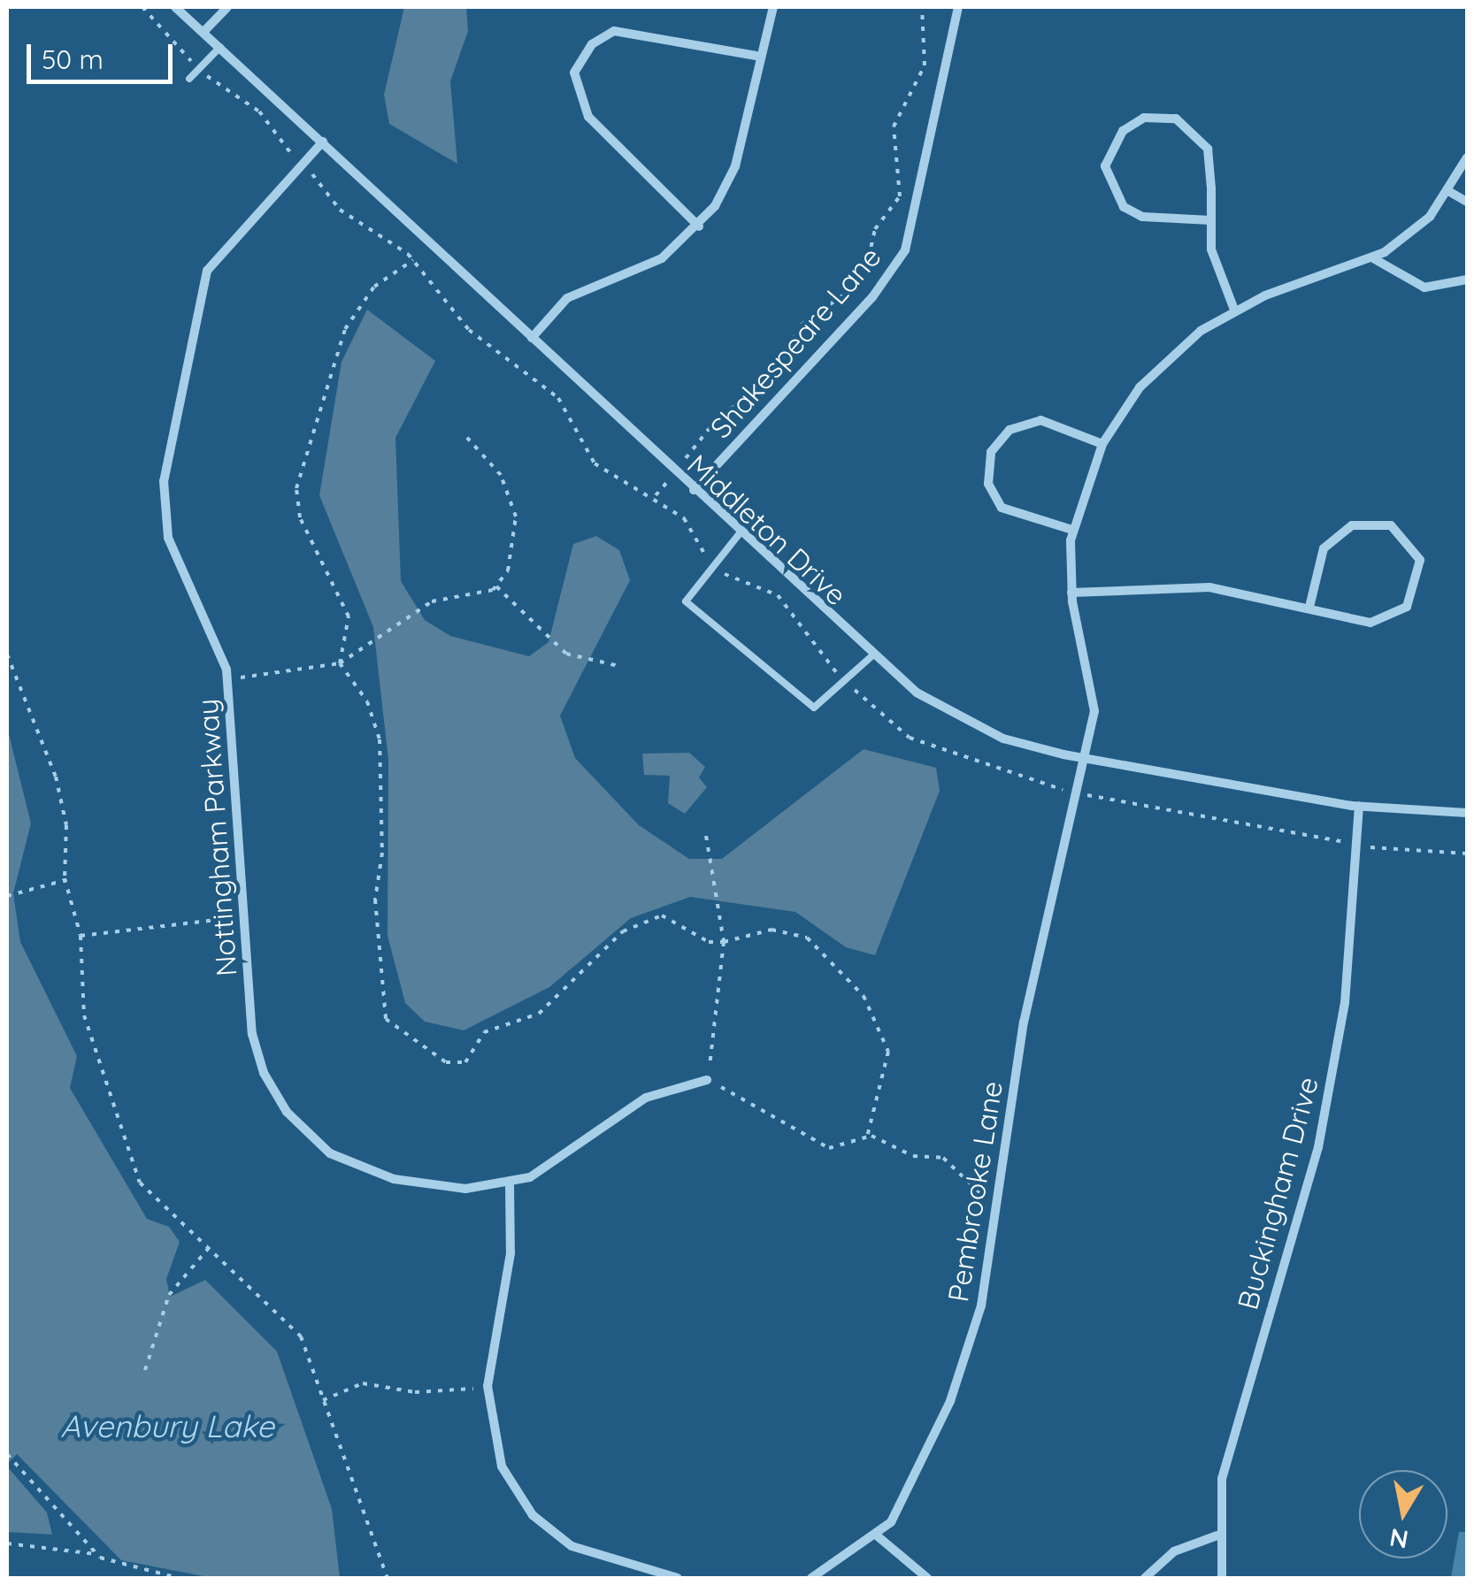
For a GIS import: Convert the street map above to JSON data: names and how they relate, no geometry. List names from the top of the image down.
{
  "streets": {
    "street": [
      "Shakespeare Lane",
      "Middleton Drive",
      "Nottingham Parkway",
      "Pembrooke Lane",
      "Buckingham Drive"
    ]
  },
  "crossings": [
    ["Shakespeare Lane", "Middleton Drive"],
    ["Middleton Drive", "Nottingham Parkway"],
    ["Middleton Drive", "Pembrooke Lane"],
    ["Middleton Drive", "Buckingham Drive"]
  ],
  "water": ["Avenbury Lake"],
  "scale_bar": "50 m",
  "north": "bottom"
}
